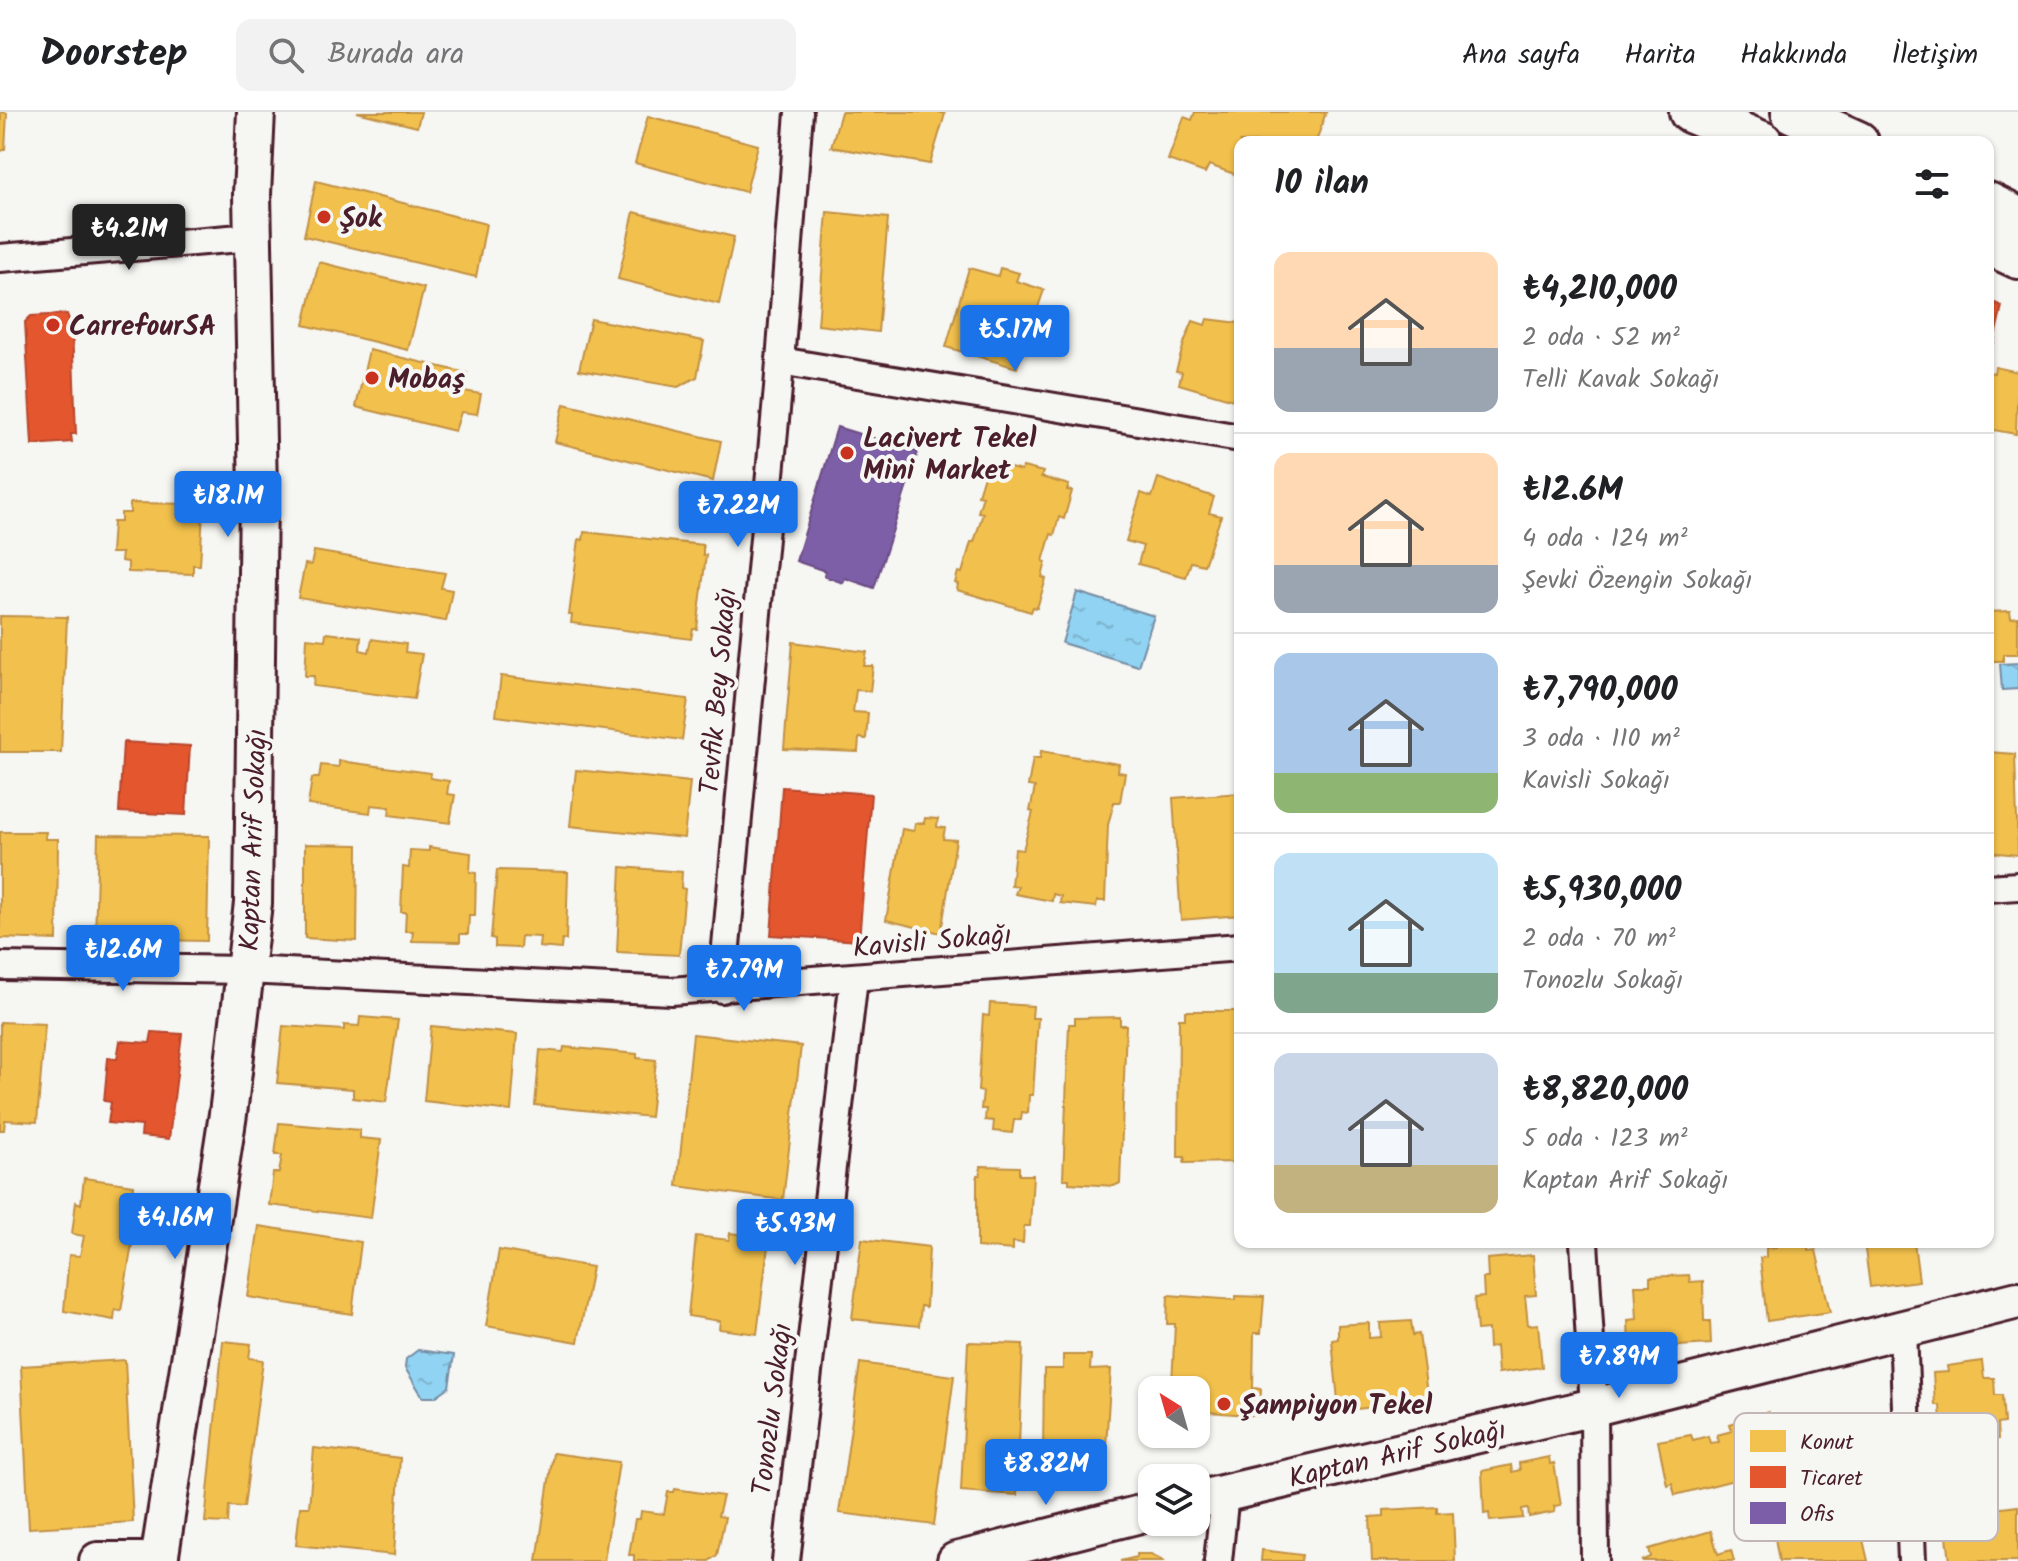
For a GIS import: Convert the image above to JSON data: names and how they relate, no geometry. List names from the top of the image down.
{
  "streets": {
    "street": [
      "Tevfik Bey Sokağı",
      "Kaptan Arif Sokağı",
      "Kavisli Sokağı",
      "Tonozlu Sokağı"
    ]
  },
  "crossings": [
    ["Tevfik Bey Sokağı", "Kavisli Sokağı"],
    ["Kaptan Arif Sokağı", "Kavisli Sokağı"],
    ["Kavisli Sokağı", "Tonozlu Sokağı"]
  ],
  "places": [
    "Şok",
    "CarrefourSA",
    "Mobaş",
    "Lacivert Tekel Mini Market",
    "Şampiyon Tekel"
  ],
  "legend": ["Konut", "Ticaret", "Ofis"],
  "north": "top left",
  "page": {
    "header": "Doorstep",
    "search": "Burada ara",
    "nav": [
      "Ana sayfa",
      "Harita",
      "Hakkında",
      "İletişim"
    ],
    "heading": "10 ilan",
    "price": [
      "₺4.21M",
      "₺5.17M",
      "₺18.1M",
      "₺7.22M",
      "₺12.6M",
      "₺7.79M",
      "₺4.16M",
      "₺5.93M",
      "₺7.89M",
      "₺8.82M"
    ],
    "list": [
      {
        "name": "₺4,210,000",
        "note": "2 oda · 52 m² · Telli Kavak Sokağı"
      },
      {
        "name": "₺12.6M",
        "note": "4 oda · 124 m² · Şevki Özengin Sokağı"
      },
      {
        "name": "₺7,790,000",
        "note": "3 oda · 110 m² · Kavisli Sokağı"
      },
      {
        "name": "₺5,930,000",
        "note": "2 oda · 70 m² · Tonozlu Sokağı"
      },
      {
        "name": "₺8,820,000",
        "note": "5 oda · 123 m² · Kaptan Arif Sokağı"
      }
    ]
  }
}
